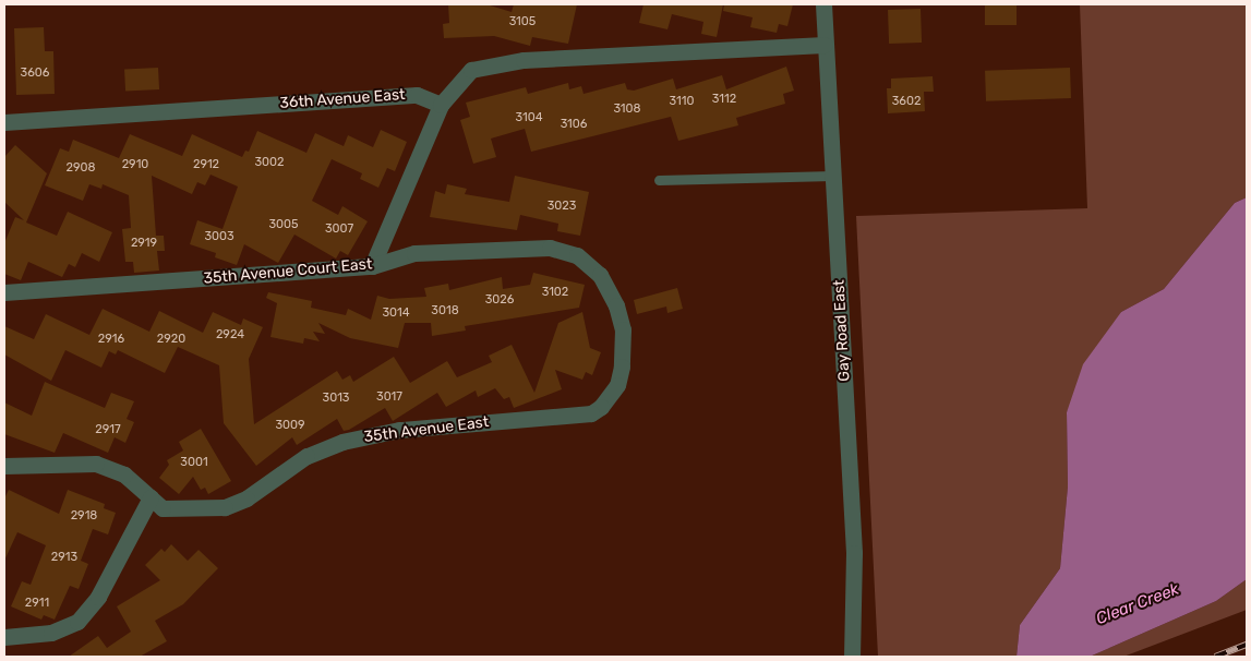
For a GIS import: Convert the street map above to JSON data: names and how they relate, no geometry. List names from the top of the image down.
{
  "streets": {
    "street": [
      "36th Avenue East",
      "35th Avenue Court East",
      "Gay Road East",
      "35th Avenue East"
    ]
  },
  "crossings": [
    ["35th Avenue Court East", "35th Avenue East"]
  ],
  "water": ["Clear Creek"],
  "house_numbers": [
    "3105",
    "3606",
    "3112",
    "3110",
    "3602",
    "3108",
    "3104",
    "3106",
    "3002",
    "2910",
    "2912",
    "2908",
    "3023",
    "3005",
    "3007",
    "3003",
    "2919",
    "3102",
    "3026",
    "3018",
    "3014",
    "2924",
    "2916",
    "2920",
    "3017",
    "3013",
    "3009",
    "2917",
    "3001",
    "2918",
    "2913",
    "2911"
  ]
}
